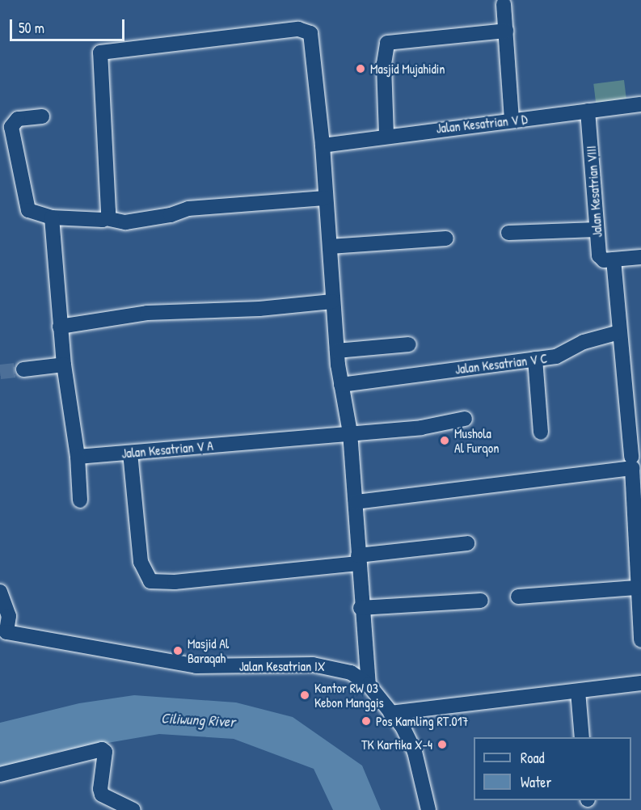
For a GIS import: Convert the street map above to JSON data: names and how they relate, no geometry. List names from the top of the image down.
{
  "streets": {
    "street": [
      "Jalan Kesatrian V D",
      "Jalan Kesatrian VIII",
      "Jalan Kesatrian V C",
      "Jalan Kesatrian V A",
      "Jalan Kesatrian IX"
    ]
  },
  "crossings": [
    ["Jalan Kesatrian V D", "Jalan Kesatrian VIII"]
  ],
  "water": ["Ciliwung River"],
  "places": [
    "Masjid Mujahidin",
    "Mushola Al Furqon",
    "Masjid Al Baraqah",
    "Kantor RW 03 Kebon Manggis",
    "Pos Kamling RT.017",
    "TK Kartika X-4"
  ],
  "legend": ["Road", "Water"],
  "scale_bar": "50 m"
}
